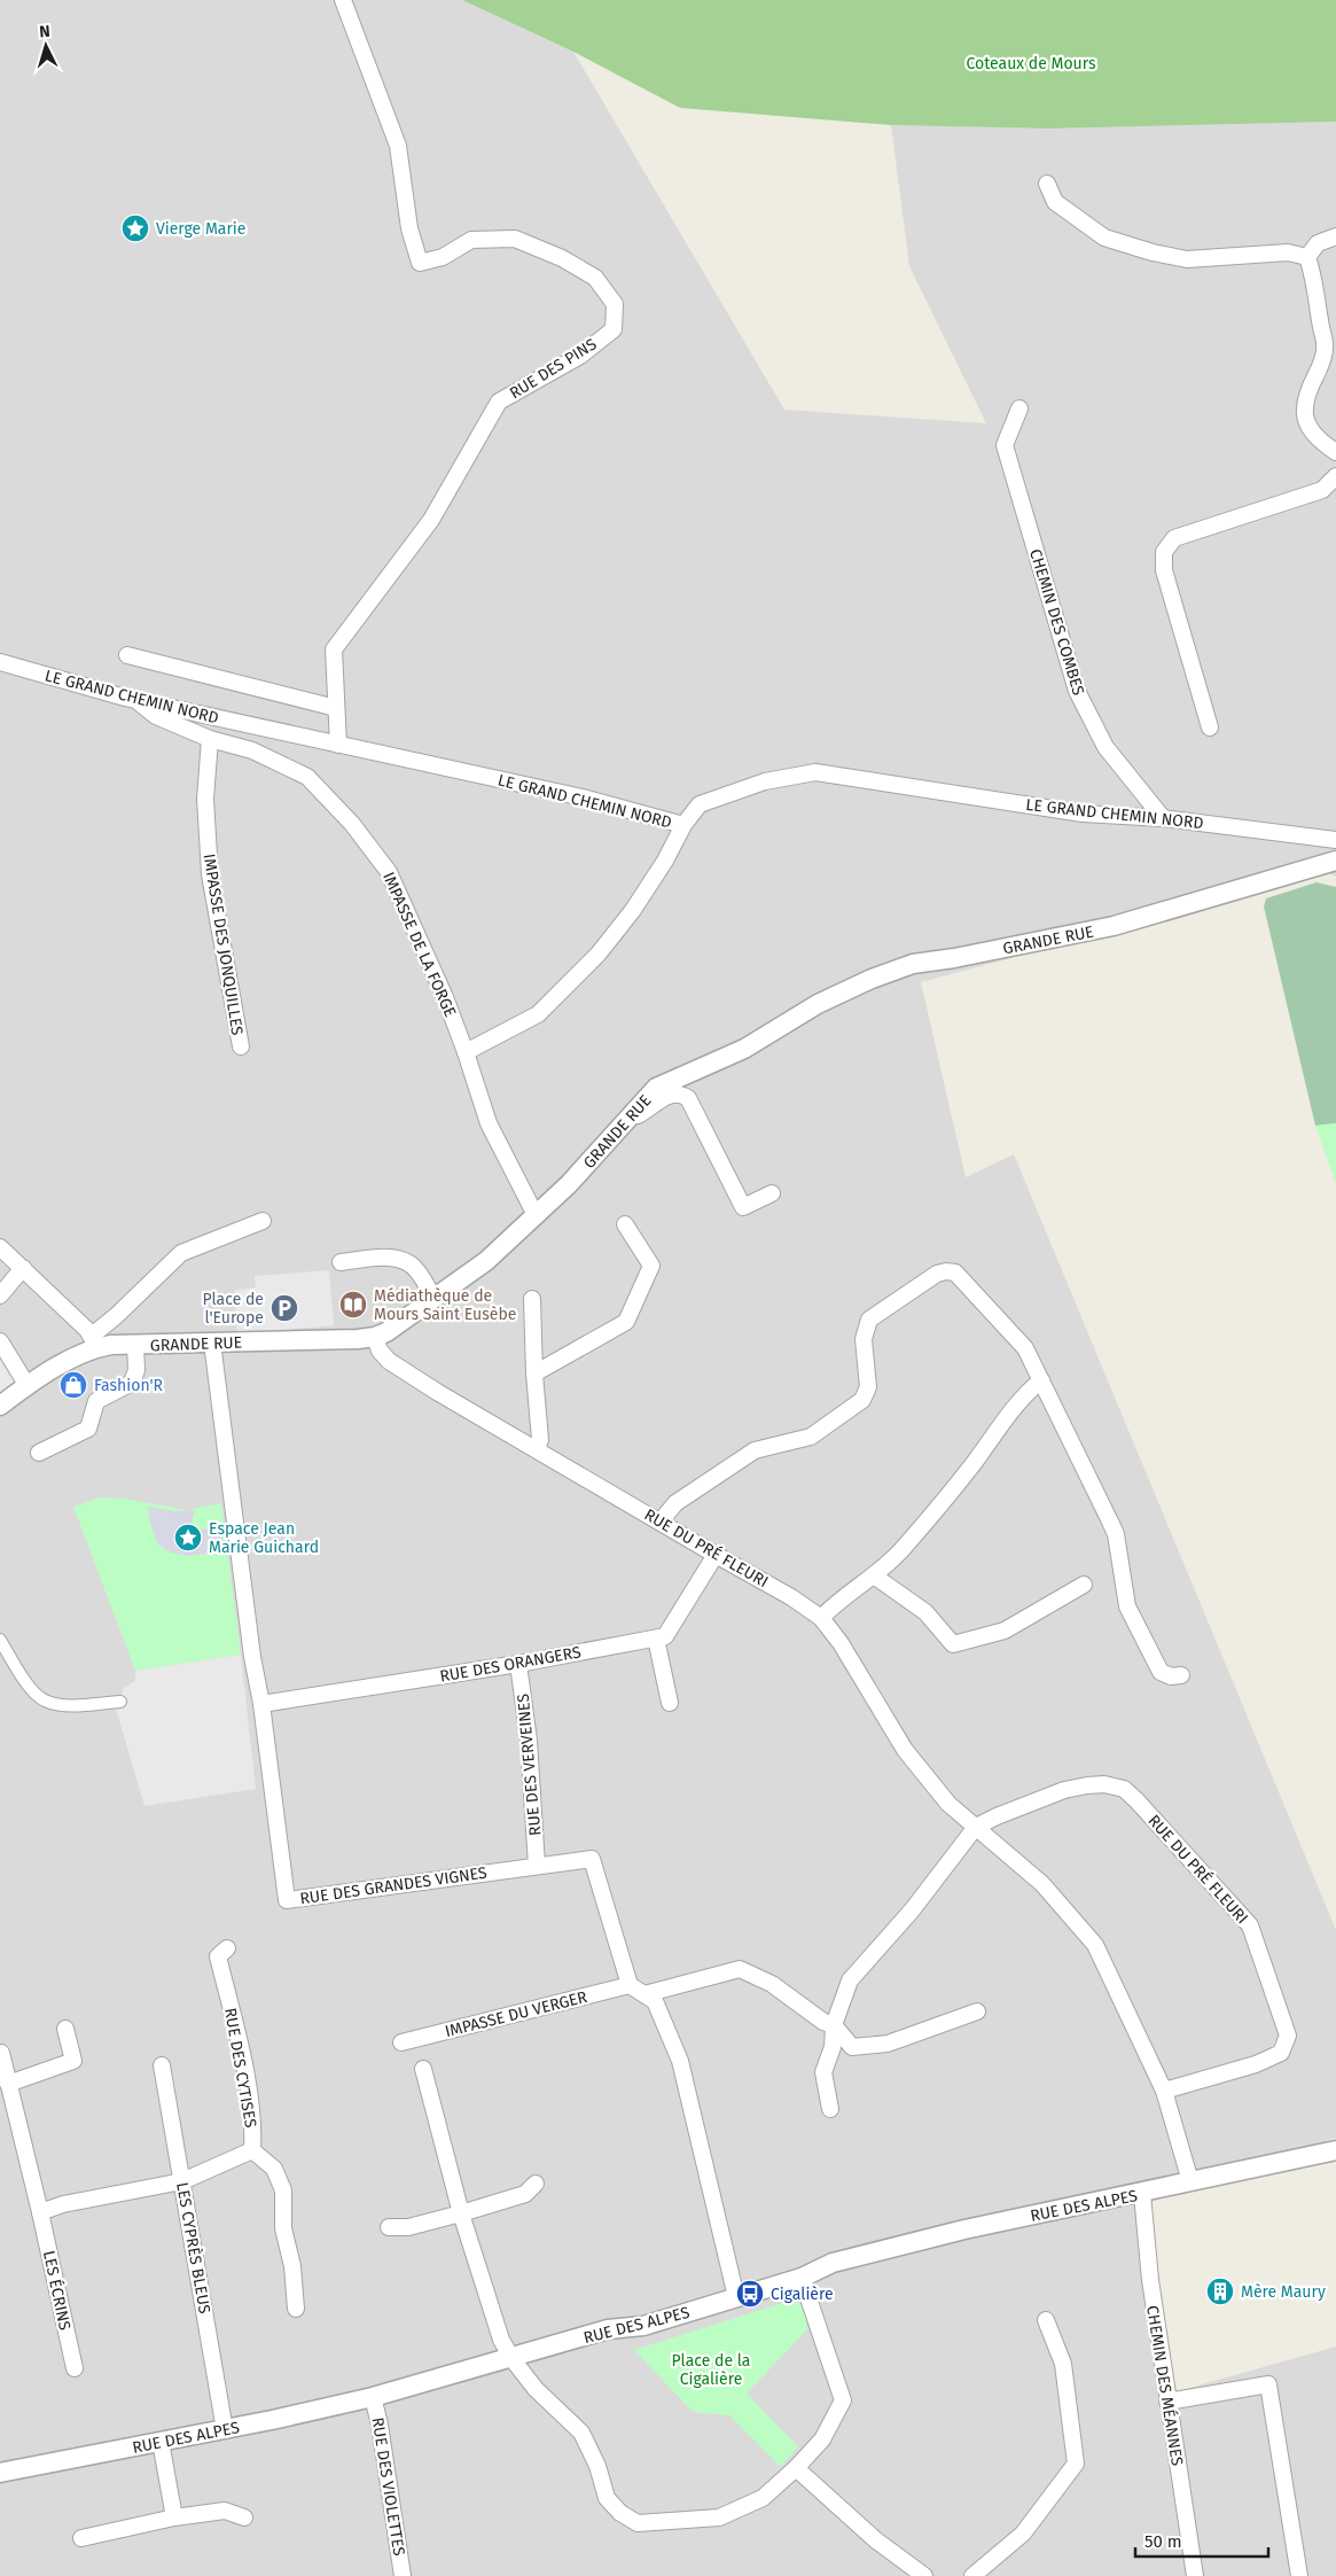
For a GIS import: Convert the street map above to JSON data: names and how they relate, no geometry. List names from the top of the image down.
{
  "streets": {
    "street": [
      "RUE DES PINS",
      "CHEMIN DES COMBES",
      "LE GRAND CHEMIN NORD",
      "GRANDE RUE",
      "IMPASSE DES JONQUILLES",
      "IMPASSE DE LA FORGE",
      "RUE DU PRÉ FLEURI",
      "RUE DES ORANGERS",
      "RUE DES VERVEINES",
      "RUE DES GRANDES VIGNES",
      "IMPASSE DU VERGER",
      "RUE DES CYTISES",
      "RUE DES ALPES",
      "LES CYPRÈS BLEUS",
      "LES ÉCRINS",
      "CHEMIN DES MÉANNES",
      "RUE DES VIOLETTES"
    ]
  },
  "crossings": [
    ["RUE DES PINS", "LE GRAND CHEMIN NORD"],
    ["CHEMIN DES COMBES", "LE GRAND CHEMIN NORD"],
    ["LE GRAND CHEMIN NORD", "IMPASSE DE LA FORGE"],
    ["GRANDE RUE", "IMPASSE DE LA FORGE"],
    ["GRANDE RUE", "RUE DU PRÉ FLEURI"],
    ["GRANDE RUE", "RUE DES GRANDES VIGNES"],
    ["IMPASSE DES JONQUILLES", "IMPASSE DE LA FORGE"],
    ["RUE DU PRÉ FLEURI", "RUE DES ALPES"],
    ["RUE DES ORANGERS", "RUE DES VERVEINES"],
    ["RUE DES ORANGERS", "RUE DES GRANDES VIGNES"],
    ["RUE DES VERVEINES", "RUE DES GRANDES VIGNES"],
    ["RUE DES GRANDES VIGNES", "IMPASSE DU VERGER"],
    ["RUE DES CYTISES", "LES CYPRÈS BLEUS"],
    ["RUE DES ALPES", "LES CYPRÈS BLEUS"],
    ["RUE DES ALPES", "CHEMIN DES MÉANNES"],
    ["RUE DES ALPES", "RUE DES VIOLETTES"]
  ],
  "parks": ["Coteaux de Mours", "Place de la Cigalière"],
  "places": {
    "place": ["Vierge Marie", "Espace Jean Marie Guichard"],
    "library": ["Médiathèque de Mours Saint Eusèbe"],
    "parking": ["Place de l'Europe"],
    "shop": ["Fashion'R"],
    "building": ["Mère Maury"],
    "bus stop": ["Cigalière"]
  },
  "scale_bar": "50 m",
  "north": "top"
}
